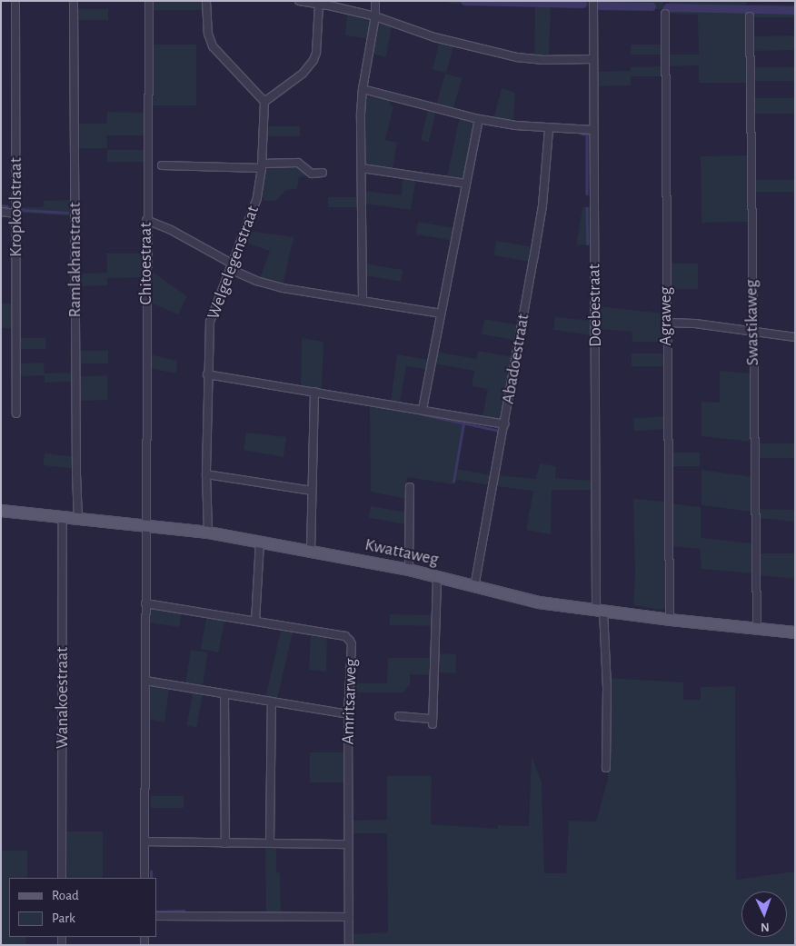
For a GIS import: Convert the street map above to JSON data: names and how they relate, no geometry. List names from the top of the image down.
{
  "streets": {
    "main road": ["Kwattaweg"],
    "street": [
      "Kropkoolstraat",
      "Ramlakhanstraat",
      "Welgelegenstraat",
      "Chitoestraat",
      "Doebestraat",
      "Agraweg",
      "Swastikaweg",
      "Abadoestraat",
      "Wanakoestraat",
      "Amritsarweg"
    ]
  },
  "crossings": [
    ["Ramlakhanstraat", "Kwattaweg"],
    ["Welgelegenstraat", "Kwattaweg"],
    ["Chitoestraat", "Kwattaweg"],
    ["Chitoestraat", "Amritsarweg"],
    ["Doebestraat", "Kwattaweg"],
    ["Agraweg", "Kwattaweg"],
    ["Swastikaweg", "Kwattaweg"],
    ["Abadoestraat", "Kwattaweg"],
    ["Kwattaweg", "Wanakoestraat"]
  ],
  "legend": ["Road", "Park"],
  "north": "bottom"
}
